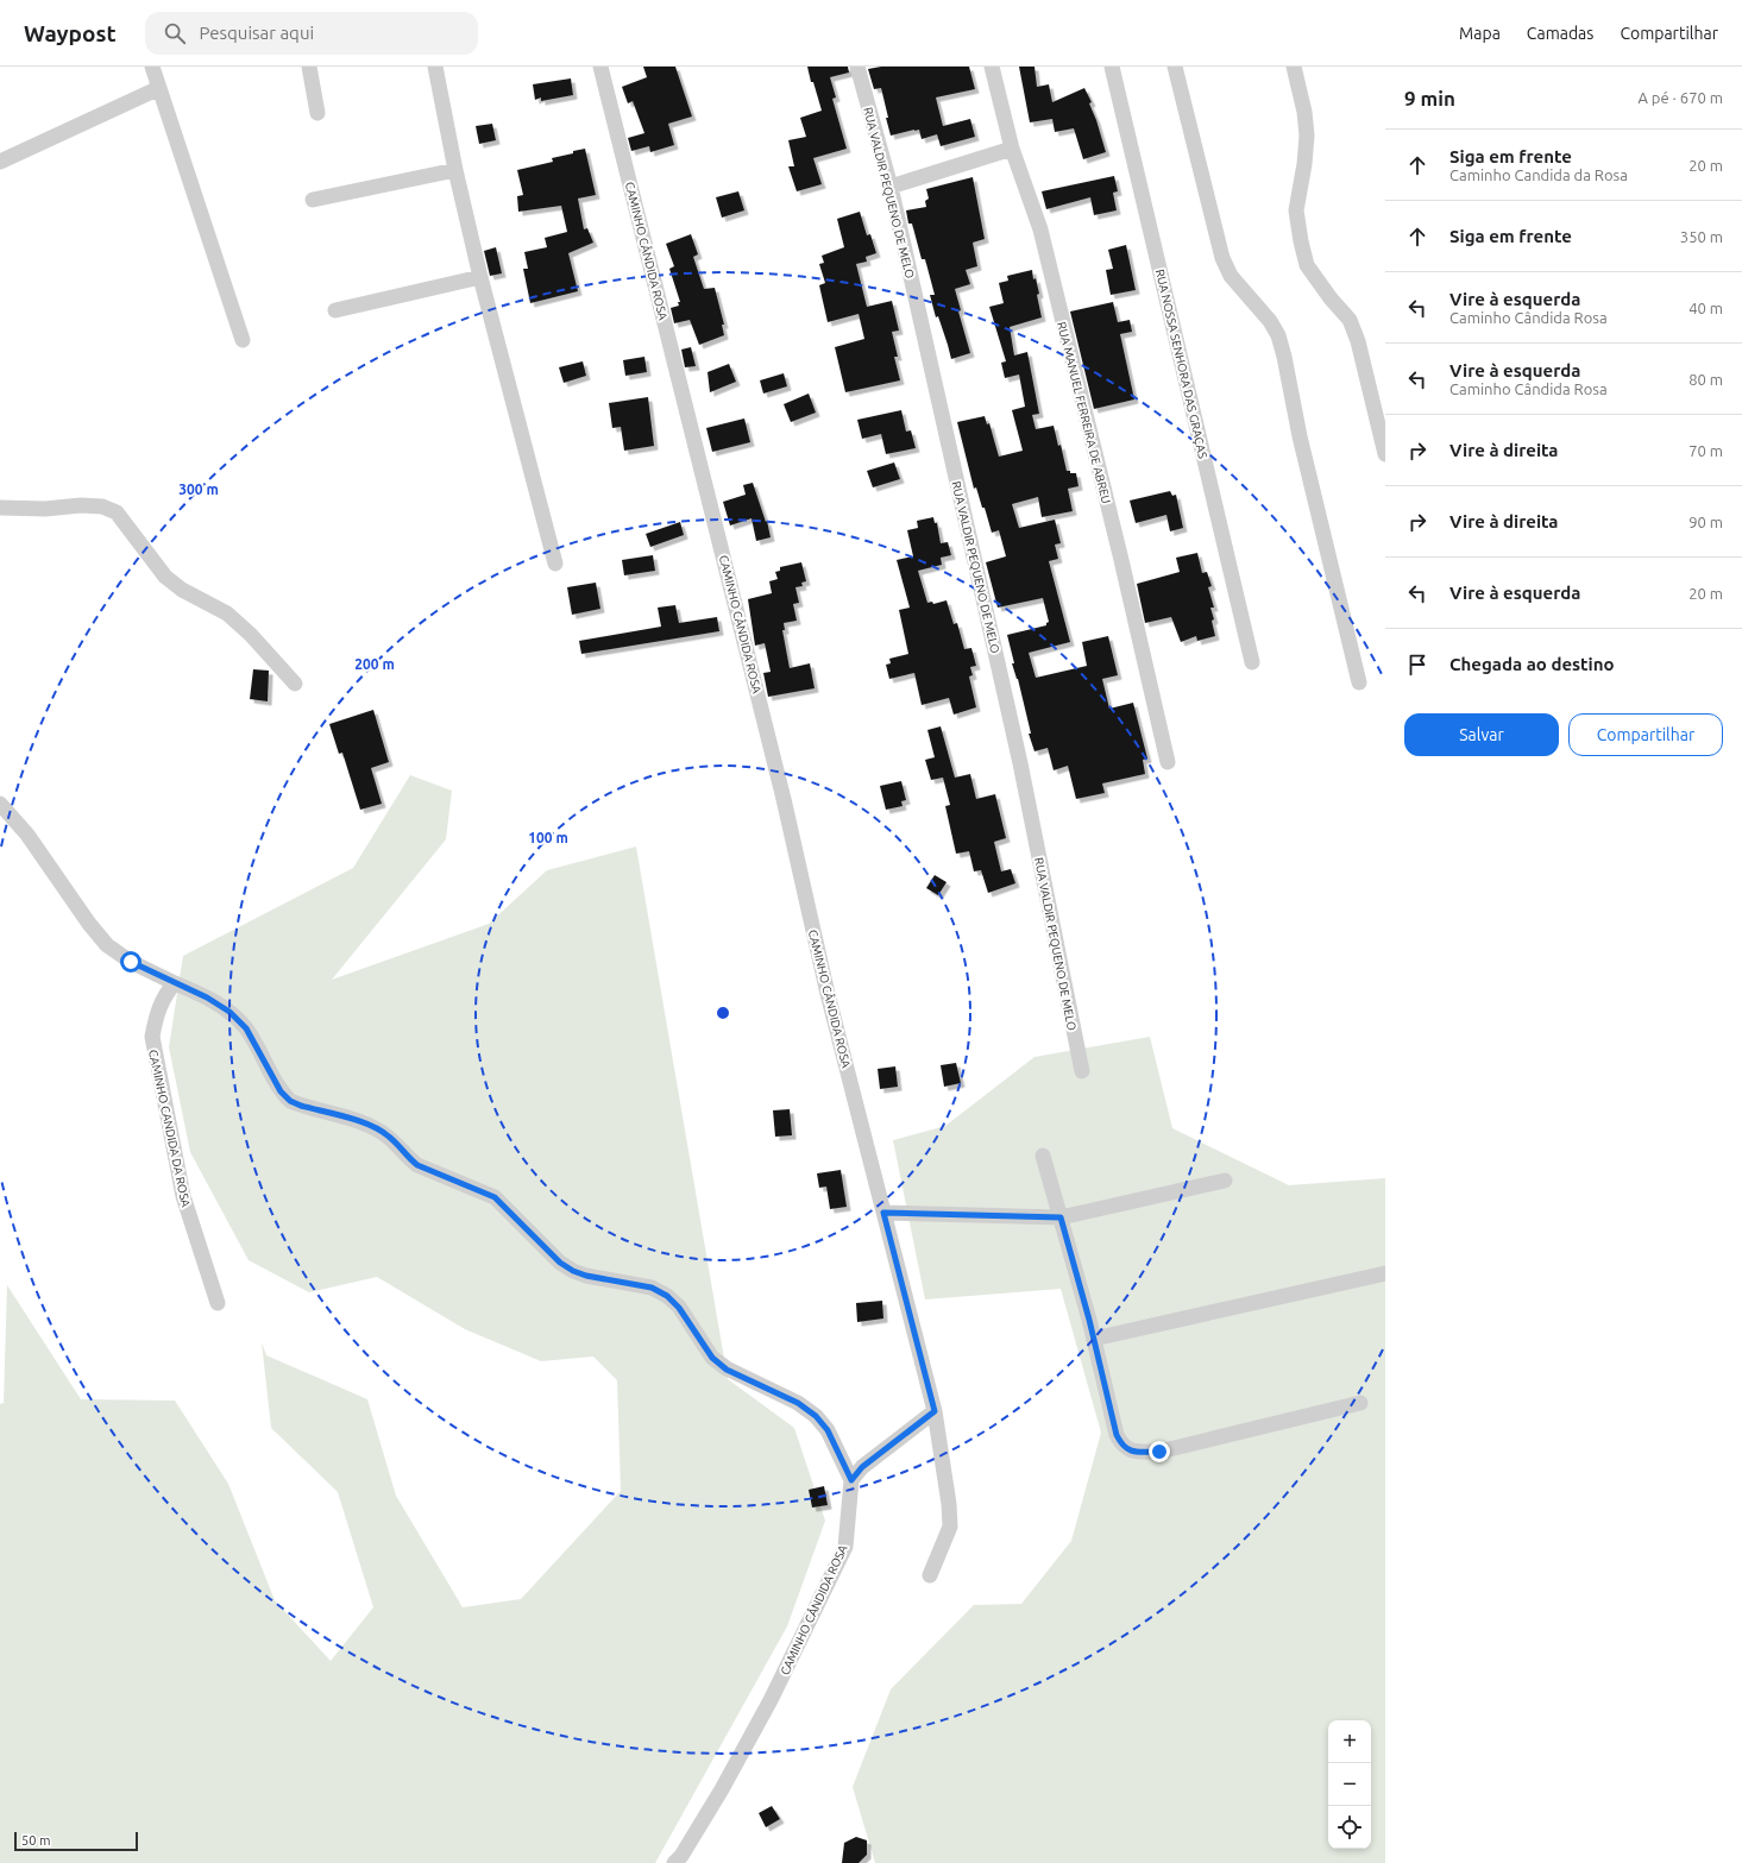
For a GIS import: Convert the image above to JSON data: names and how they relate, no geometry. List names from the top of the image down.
{
  "streets": {
    "street": [
      "RUA VALDIR PEQUENO DE MELO",
      "CAMINHO CÂNDIDA ROSA",
      "RUA NOSSA SENHORA DAS GRAÇAS",
      "RUA MANUEL FERREIRA DE ABREU",
      "CAMINHO CANDIDA DA ROSA"
    ]
  },
  "scale_bar": "50 m",
  "page": {
    "header": "Waypost",
    "search": "Pesquisar aqui",
    "nav": ["Mapa", "Camadas", "Compartilhar"],
    "heading": ["9 min", "A pé · 670 m"],
    "list": [
      ["Siga em frente", "Caminho Candida da Rosa", "20 m"],
      ["Siga em frente", "350 m"],
      ["Vire à esquerda", "Caminho Cândida Rosa", "40 m"],
      ["Vire à esquerda", "Caminho Cândida Rosa", "80 m"],
      ["Vire à direita", "70 m"],
      ["Vire à direita", "90 m"],
      ["Vire à esquerda", "20 m"],
      "Chegada ao destino"
    ],
    "buttons": ["Salvar", "Compartilhar"],
    "map_buttons": ["+", "−"],
    "scale": "50 m"
  },
  "rings": ["300 m", "200 m", "100 m"]
}
